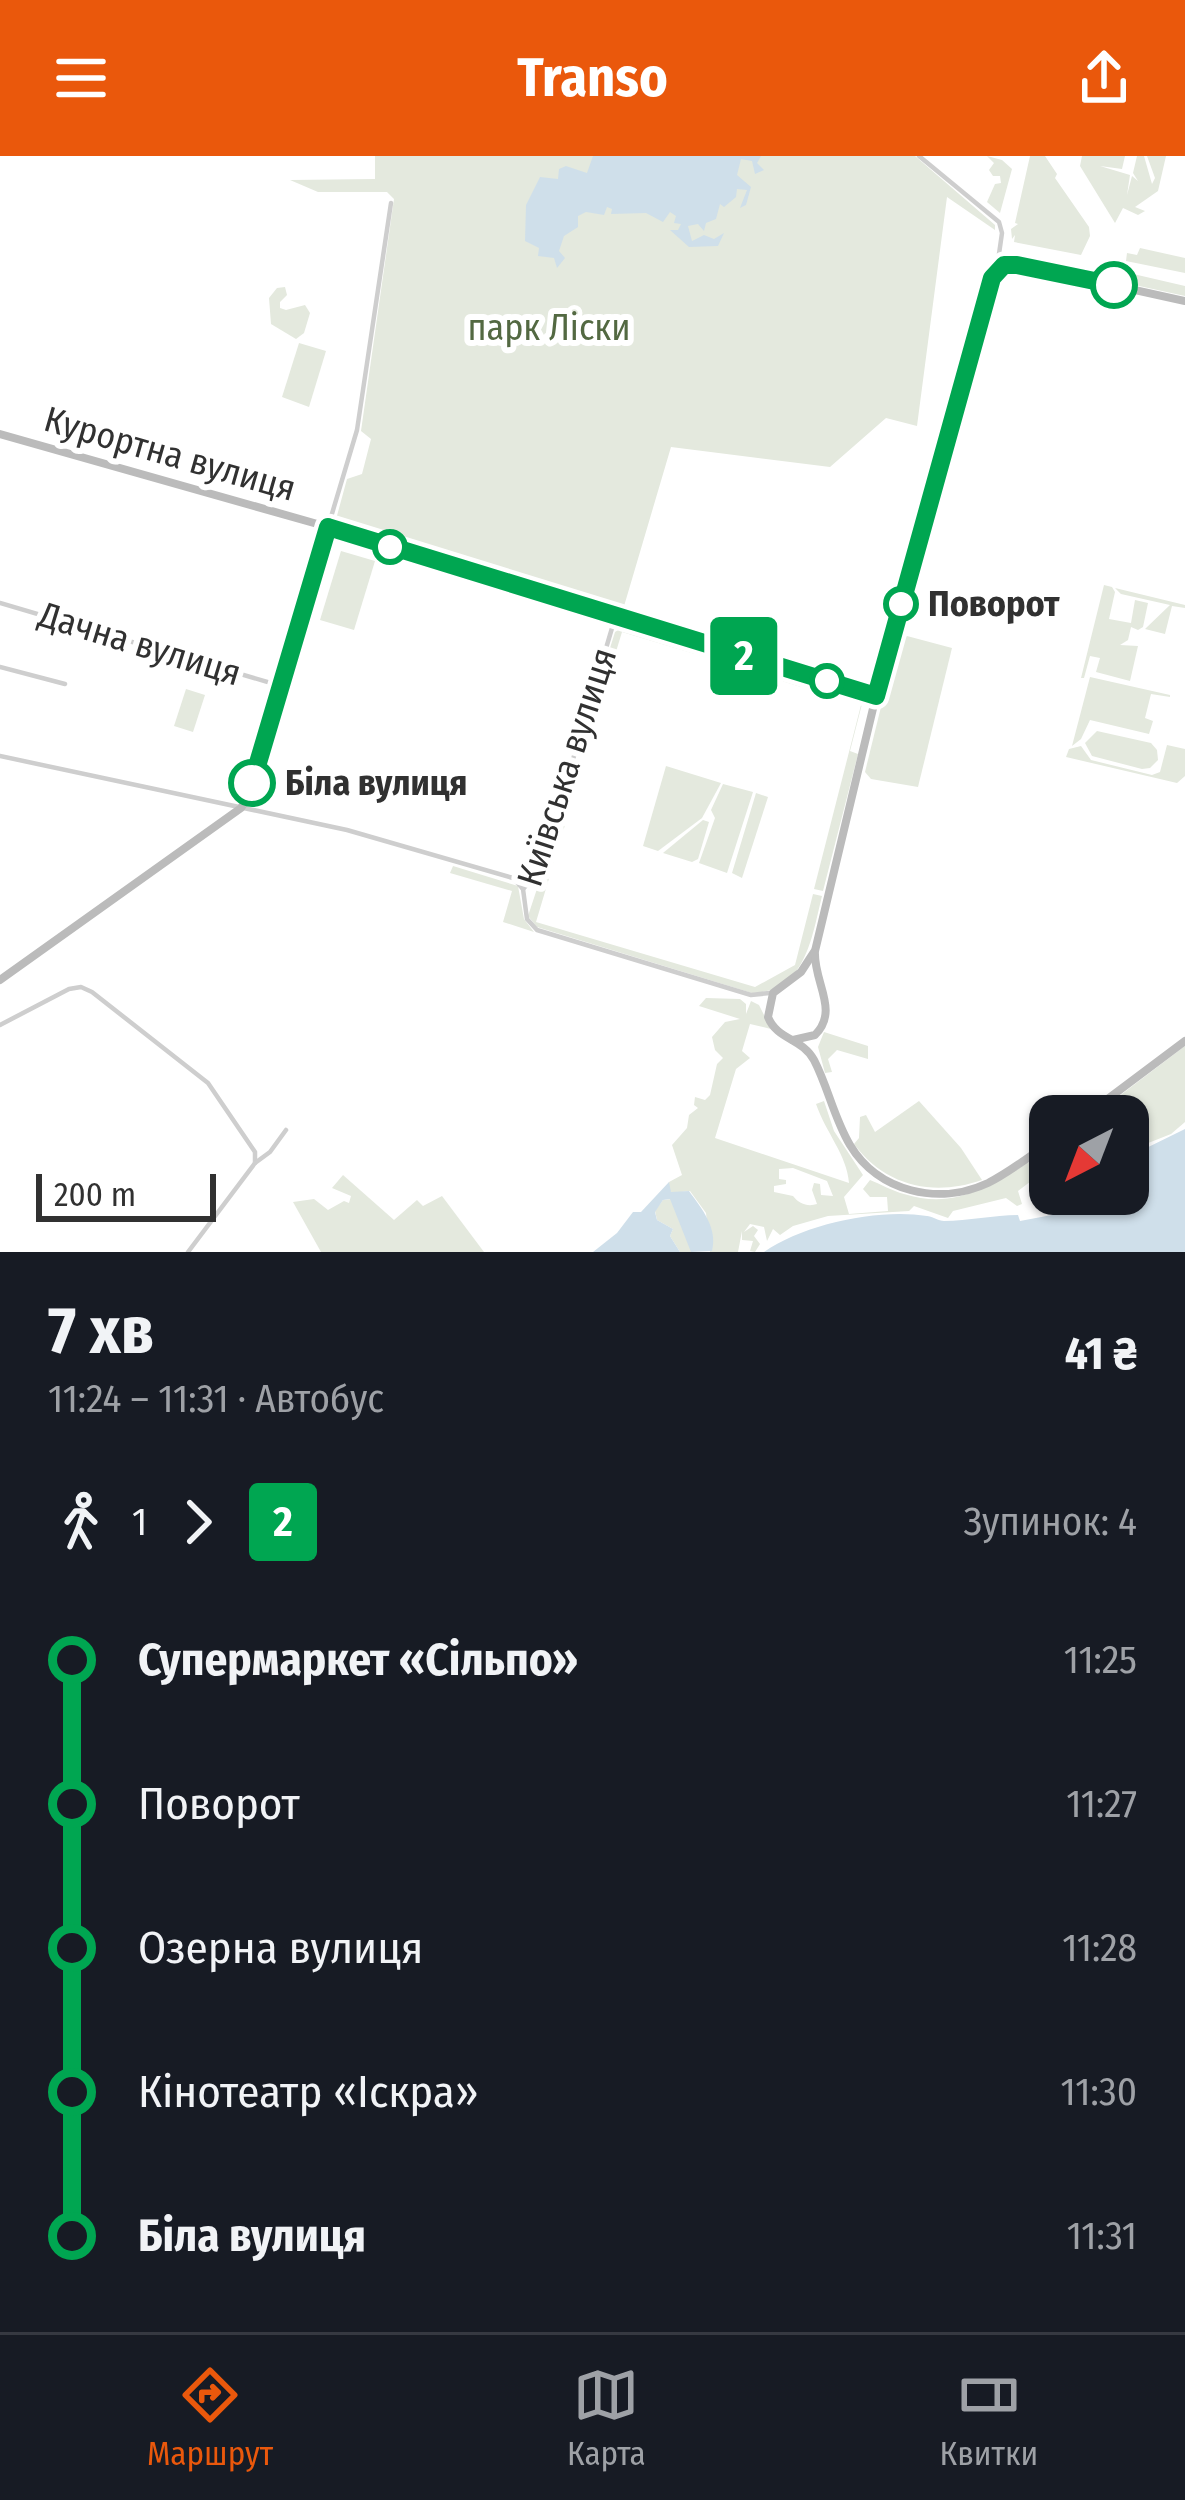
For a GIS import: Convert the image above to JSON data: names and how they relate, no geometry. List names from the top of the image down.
{
  "streets": {
    "street": ["Курортна вулиця", "Дачна вулиця", "Київська вулиця"]
  },
  "crossings": [
    ["Курортна вулиця", "Київська вулиця"]
  ],
  "parks": ["парк Ліски"],
  "places": ["Поворот", "Біла вулиця"],
  "lines": ["bus line 2"],
  "scale_bar": "200 m",
  "north": "bottom left",
  "page": {
    "header": "Transo",
    "on_map": "2",
    "scale": "200 m",
    "heading": ["7 хв", "11:24 – 11:31 · Автобус", "41 ₴"],
    "legs": ["1", "2", "Зупинок: 4"],
    "list": [
      {
        "name": "Супермаркет «Сільпо»",
        "value": "11:25"
      },
      {
        "name": "Поворот",
        "value": "11:27"
      },
      {
        "name": "Озерна вулиця",
        "value": "11:28"
      },
      {
        "name": "Кінотеатр «Іскра»",
        "value": "11:30"
      },
      {
        "name": "Біла вулиця",
        "value": "11:31"
      }
    ],
    "tabs": ["Маршрут", "Карта", "Квитки"]
  }
}
